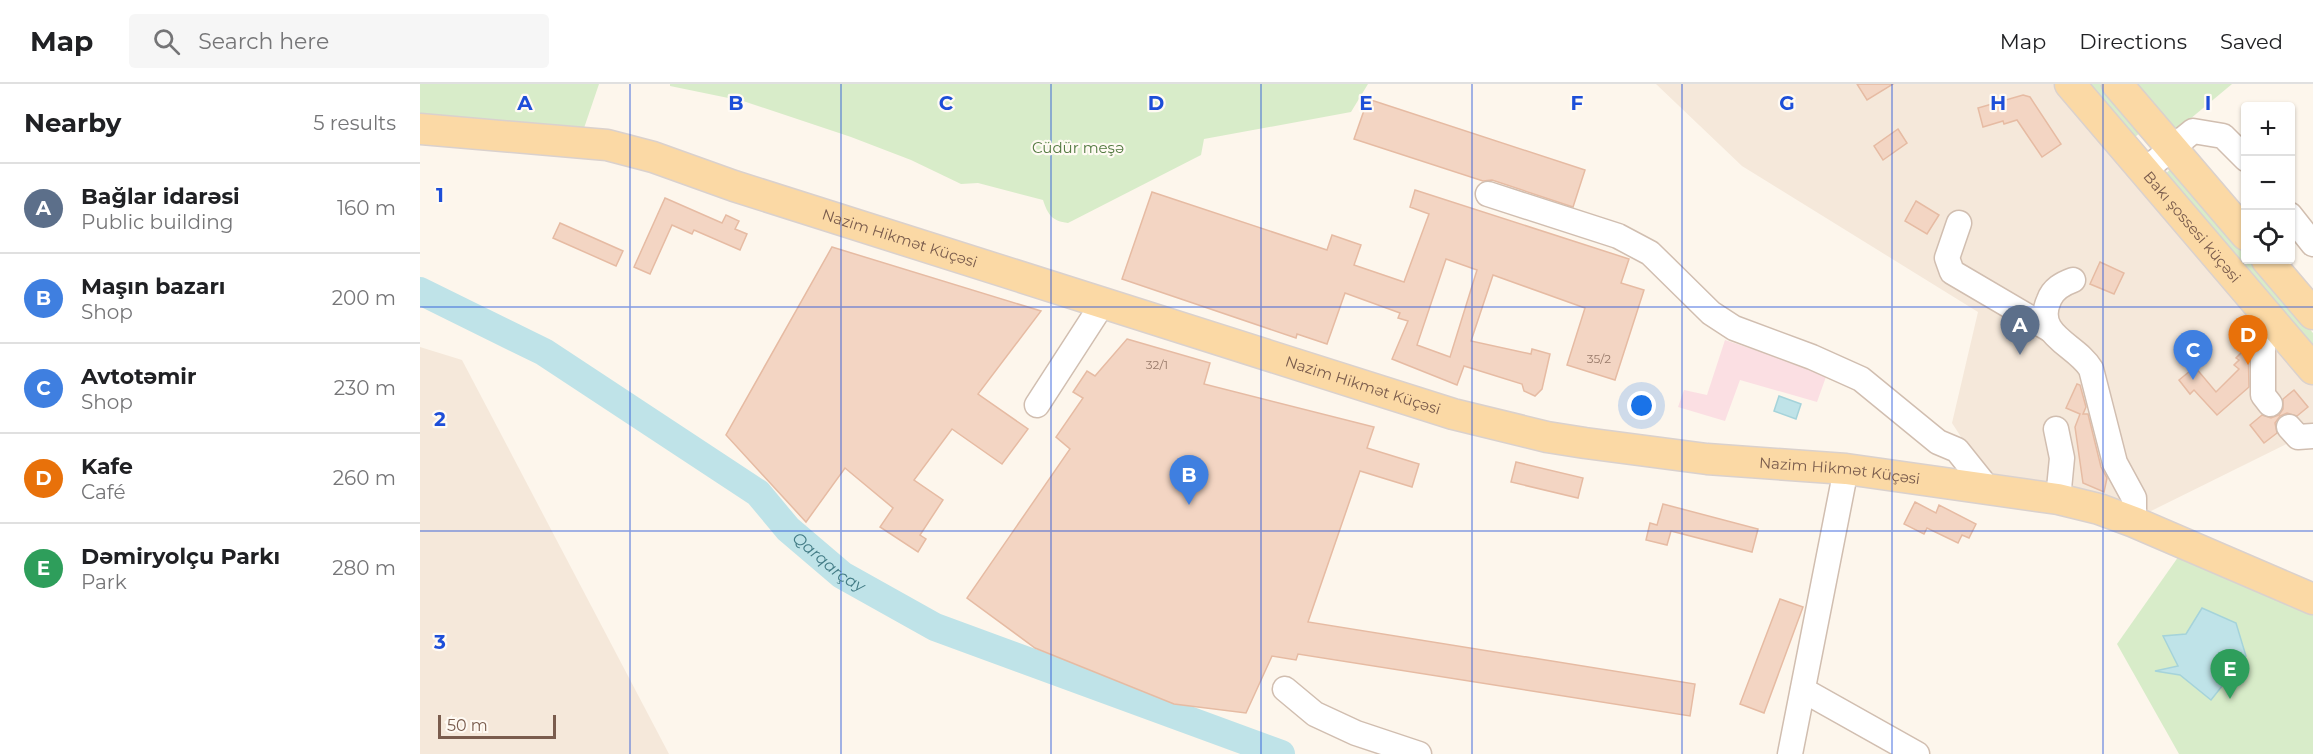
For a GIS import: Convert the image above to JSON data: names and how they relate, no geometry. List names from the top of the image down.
{
  "streets": {
    "main road": ["Bakı şossesi küçəsi", "Nazim Hikmət Küçəsi"]
  },
  "water": ["Qarqarçay"],
  "parks": ["Cüdür meşə"],
  "house_numbers": ["35/2", "32/1"],
  "scale_bar": "50 m",
  "page": {
    "header": "Map",
    "search": "Search here",
    "nav": ["Map", "Directions", "Saved"],
    "heading": ["Nearby", "5 results"],
    "map_buttons": ["+", "−"],
    "list": [
      {
        "mark": "A",
        "name": "Bağlar idarəsi",
        "note": "Public building",
        "value": "160 m"
      },
      {
        "mark": "B",
        "name": "Maşın bazarı",
        "note": "Shop",
        "value": "200 m"
      },
      {
        "mark": "C",
        "name": "Avtotəmir",
        "note": "Shop",
        "value": "230 m"
      },
      {
        "mark": "D",
        "name": "Kafe",
        "note": "Café",
        "value": "260 m"
      },
      {
        "mark": "E",
        "name": "Dəmiryolçu Parkı",
        "note": "Park",
        "value": "280 m"
      }
    ],
    "pins": [
      "A",
      "D",
      "C",
      "B",
      "E"
    ],
    "scale": "50 m"
  },
  "grid": {
    "columns": [
      "A",
      "B",
      "C",
      "D",
      "E",
      "F",
      "G",
      "H",
      "I"
    ],
    "rows": ["1", "2", "3"]
  }
}
